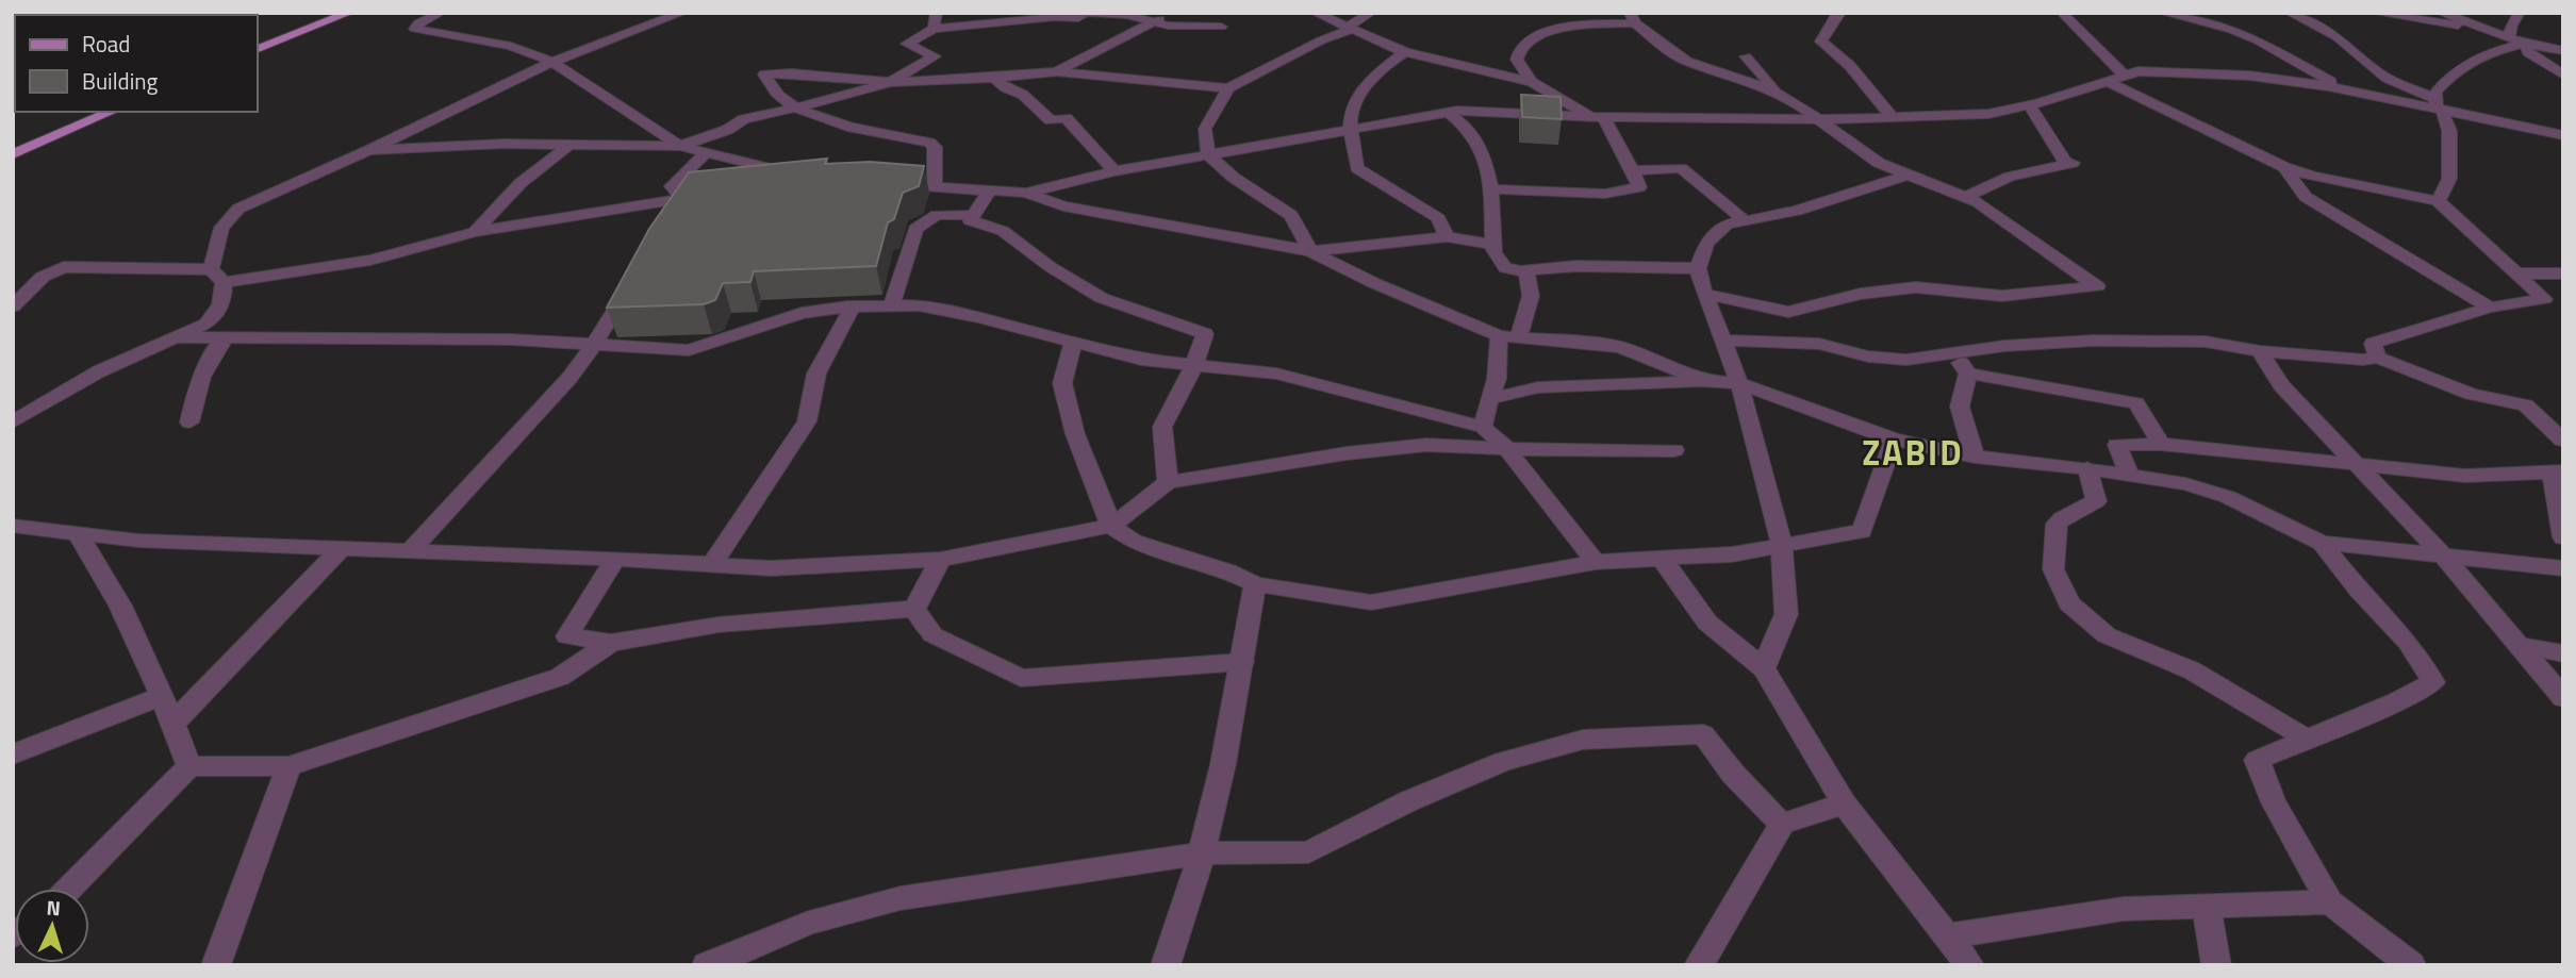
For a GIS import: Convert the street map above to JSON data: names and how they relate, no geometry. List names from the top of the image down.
{
  "districts": ["ZABID"],
  "legend": ["Road", "Building"],
  "north": "top"
}
